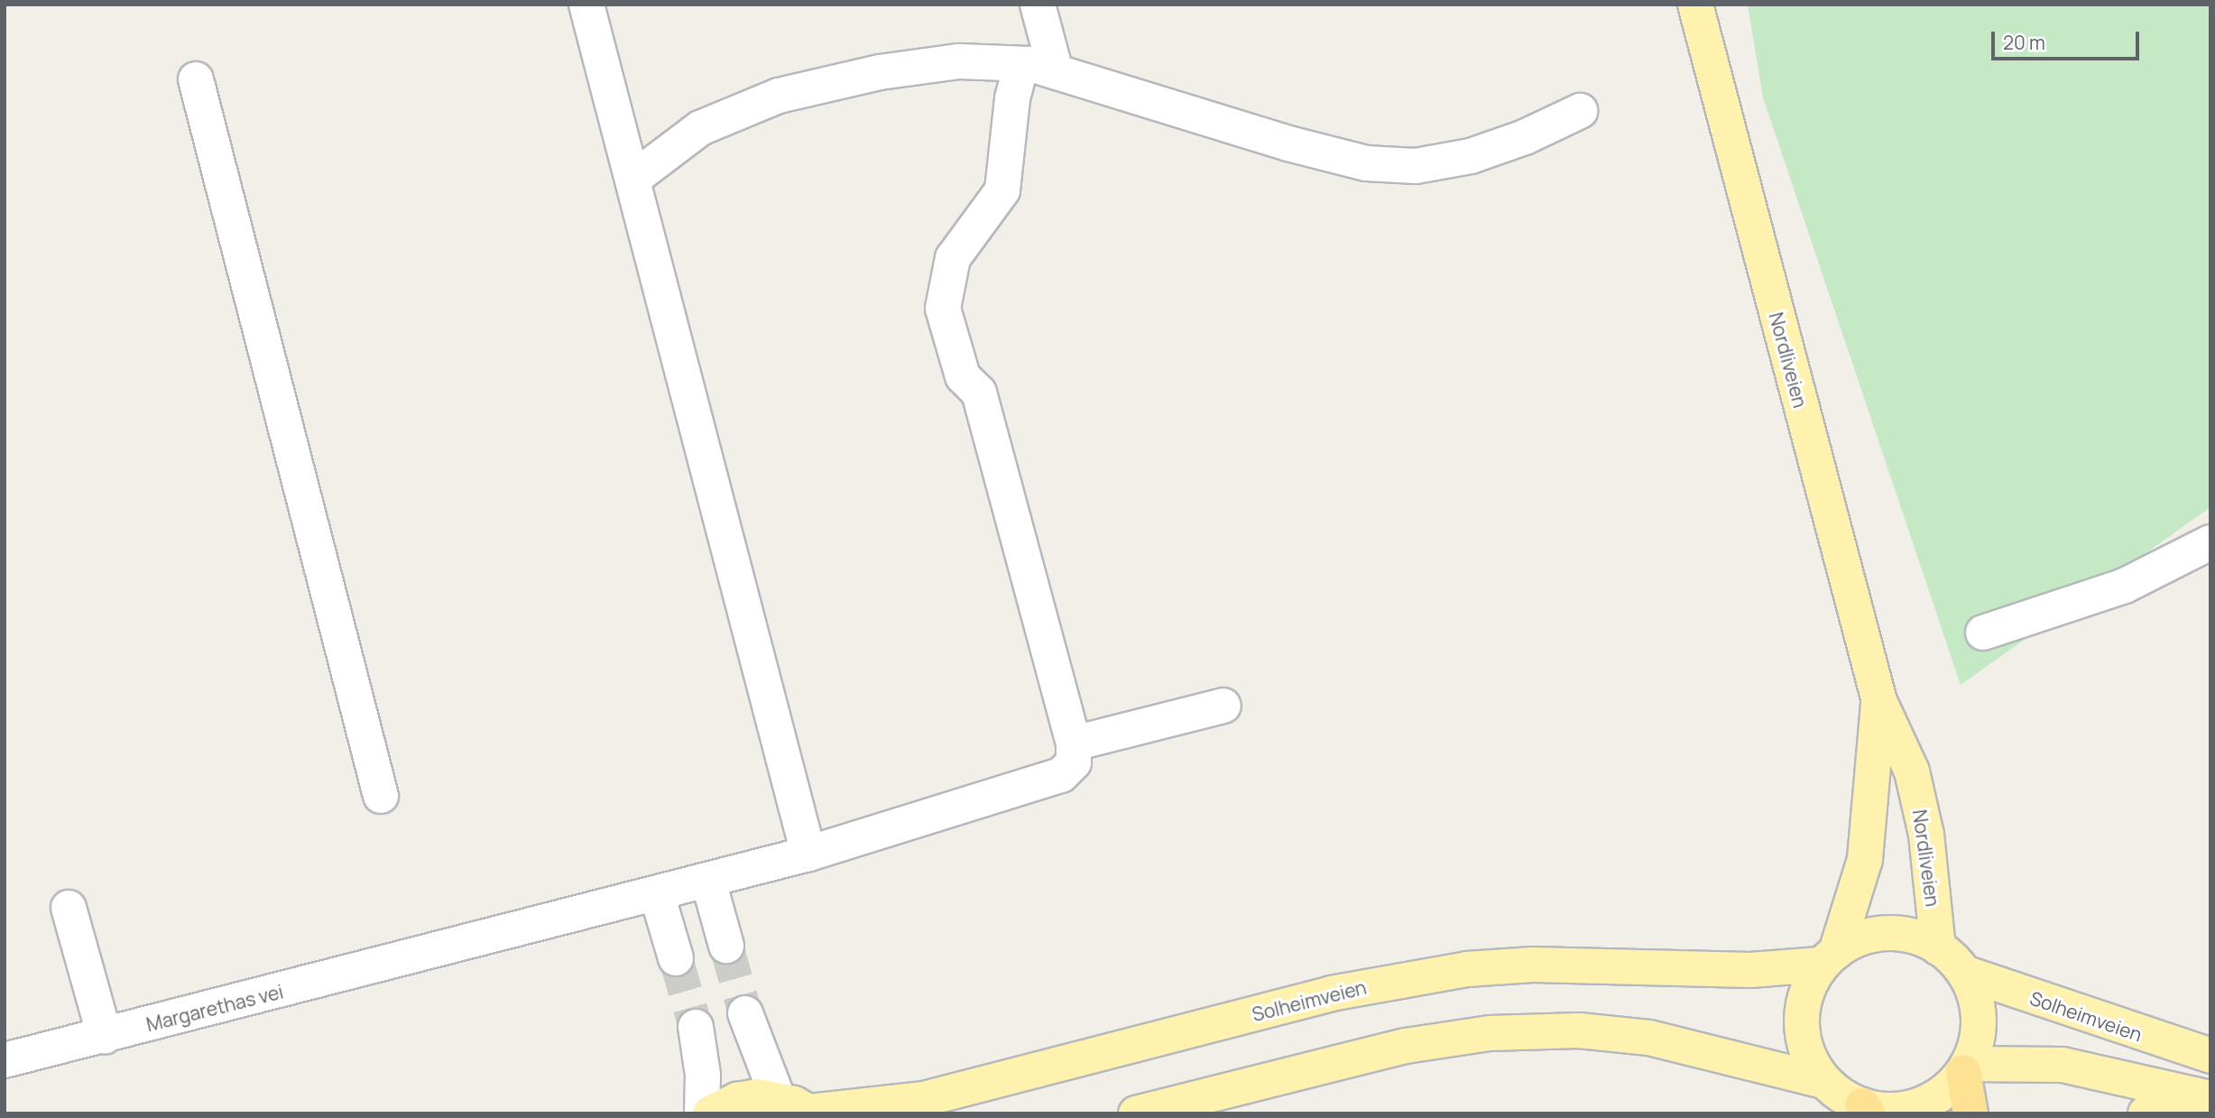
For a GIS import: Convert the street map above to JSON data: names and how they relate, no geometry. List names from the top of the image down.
{
  "streets": {
    "main road": ["Nordliveien", "Solheimveien"],
    "street": ["Margarethas vei"]
  },
  "crossings": [
    ["Nordliveien", "Solheimveien"]
  ],
  "scale_bar": "20 m"
}
